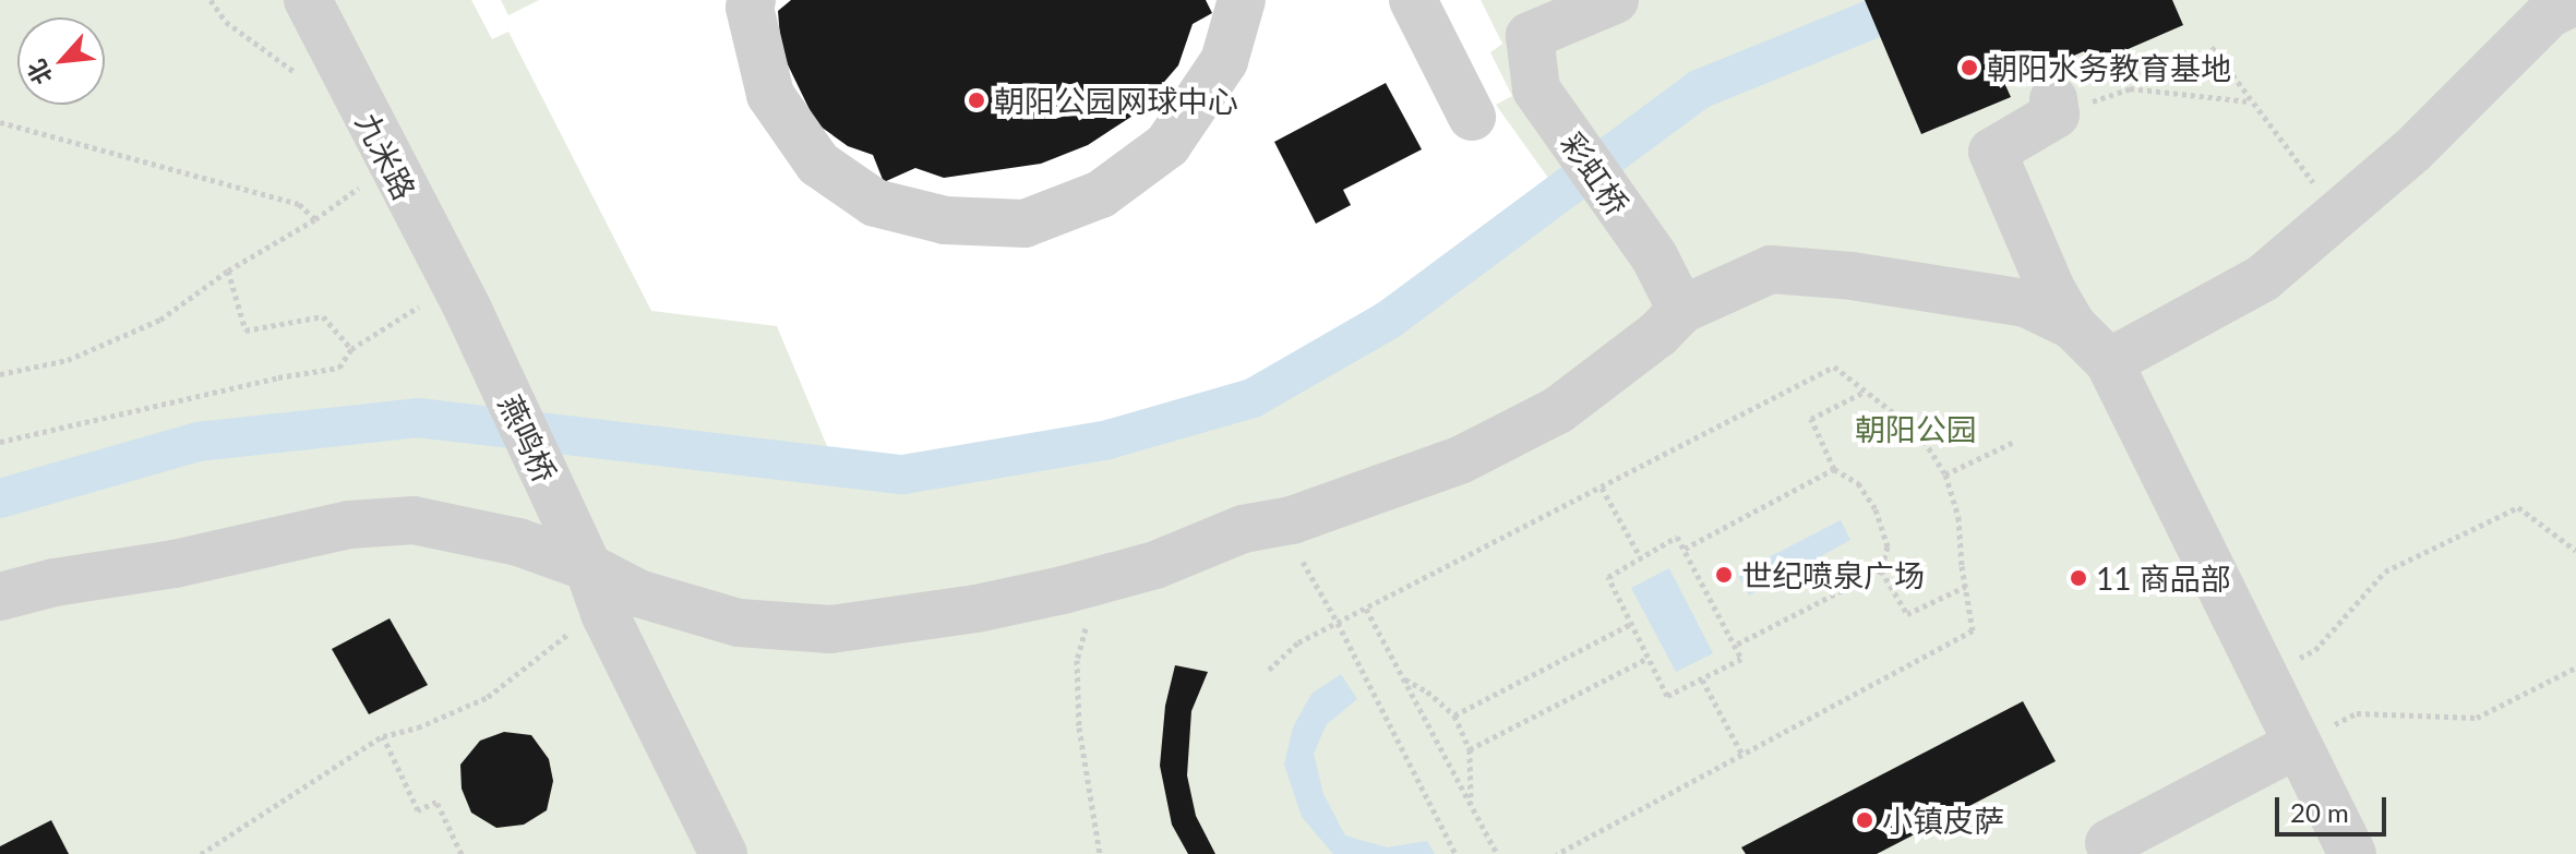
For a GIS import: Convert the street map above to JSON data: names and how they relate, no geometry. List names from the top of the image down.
{
  "streets": {
    "lane": ["九米路", "彩虹桥", "燕鸣桥"]
  },
  "crossings": [
    ["九米路", "燕鸣桥"]
  ],
  "parks": ["朝阳公园"],
  "places": [
    "朝阳水务教育基地",
    "朝阳公园网球中心",
    "世纪喷泉广场",
    "11 商品部",
    "小镇皮萨"
  ],
  "scale_bar": "20 m",
  "north": "bottom left"
}
